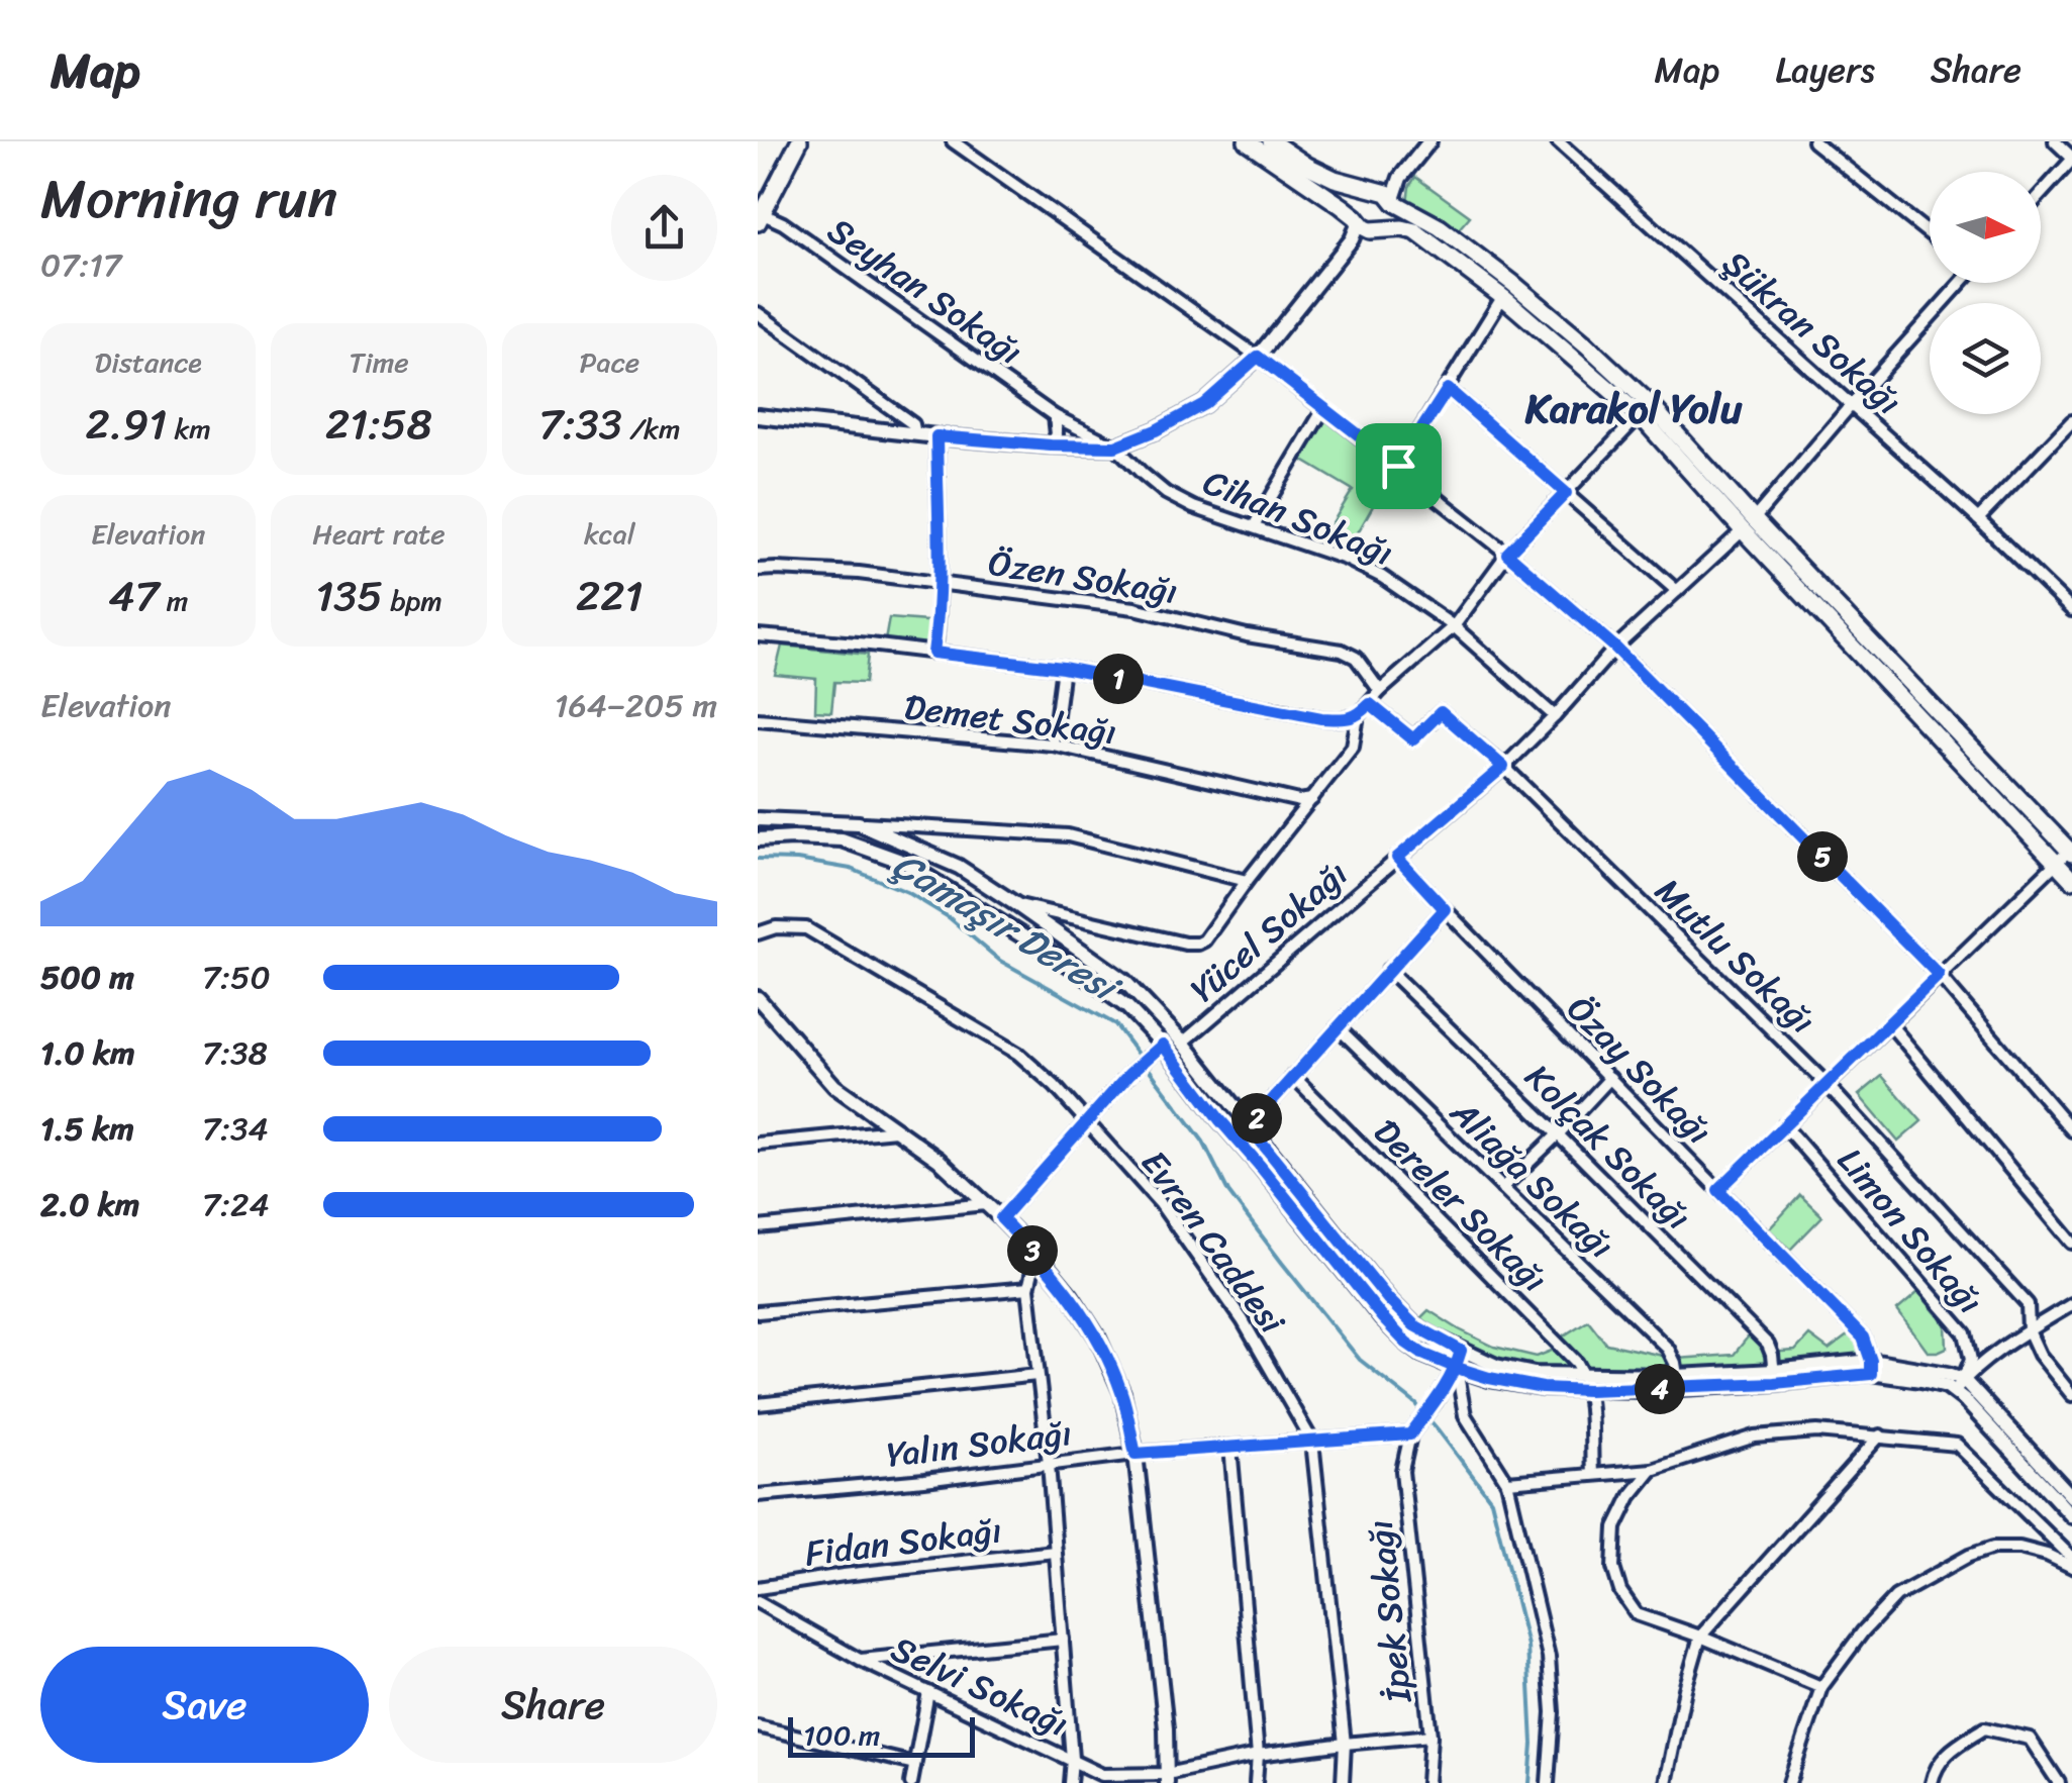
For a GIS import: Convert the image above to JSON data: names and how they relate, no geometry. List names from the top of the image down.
{
  "streets": {
    "street": [
      "Seyhan Sokağı",
      "Şükran Sokağı",
      "Cihan Sokağı",
      "Özen Sokağı",
      "Demet Sokağı",
      "Yücel Sokağı",
      "Mutlu Sokağı",
      "Özay Sokağı",
      "Kolçak Sokağı",
      "Aliağa Sokağı",
      "Dereler Sokağı",
      "Limon Sokağı",
      "Evren Caddesi",
      "Yalın Sokağı",
      "Fidan Sokağı",
      "İpek Sokağı",
      "Selvi Sokağı"
    ]
  },
  "crossings": [
    ["Seyhan Sokağı", "Cihan Sokağı"],
    ["Şükran Sokağı", "Yücel Sokağı"],
    ["Cihan Sokağı", "Yücel Sokağı"],
    ["Yücel Sokağı", "Mutlu Sokağı"],
    ["Yücel Sokağı", "Özay Sokağı"],
    ["Evren Caddesi", "Yalın Sokağı"],
    ["Evren Caddesi", "Selvi Sokağı"],
    ["Yalın Sokağı", "İpek Sokağı"],
    ["İpek Sokağı", "Selvi Sokağı"]
  ],
  "districts": ["Karakol Yolu"],
  "water": ["Çamaşır Deresi"],
  "scale_bar": "100 m",
  "north": "right",
  "page": {
    "header": "Map",
    "nav": ["Map", "Layers", "Share"],
    "heading": ["Morning run", "07:17"],
    "stats": [
      ["Distance", "2.91 km"],
      ["Time", "21:58"],
      ["Pace", "7:33 /km"],
      ["Elevation", "47 m"],
      ["Heart rate", "135 bpm"],
      ["kcal", "221"]
    ],
    "pins": [
      "1",
      "5",
      "2",
      "3",
      "4"
    ],
    "chart": ["Elevation", "164–205 m"],
    "list": [
      {
        "name": "500 m",
        "note": "7:50"
      },
      {
        "name": "1.0 km",
        "note": "7:38"
      },
      {
        "name": "1.5 km",
        "note": "7:34"
      },
      {
        "name": "2.0 km",
        "note": "7:24"
      }
    ],
    "buttons": ["Save", "Share"],
    "scale": "100 m"
  }
}
